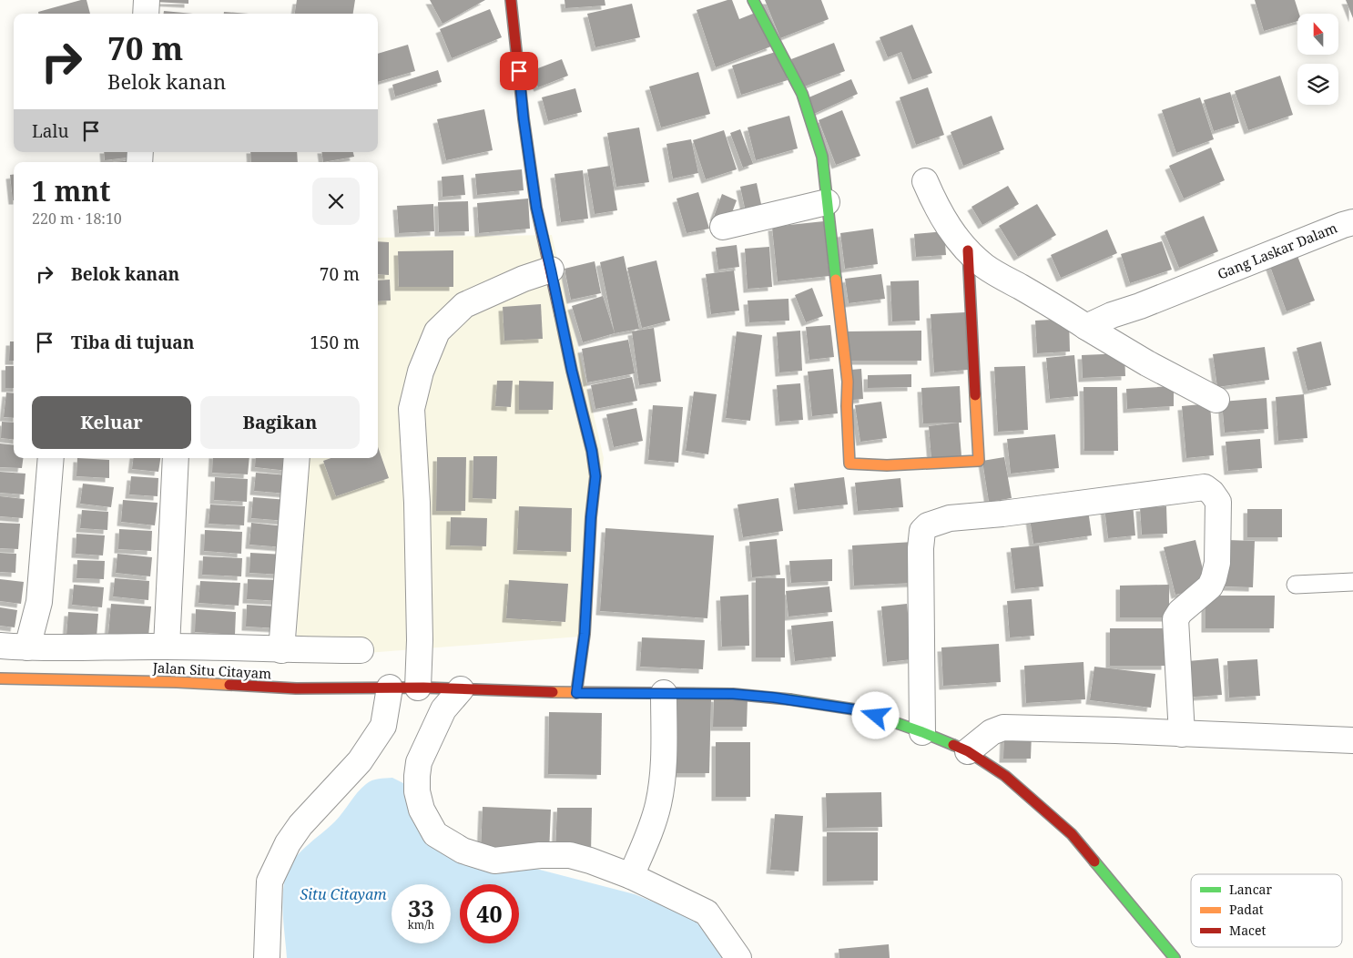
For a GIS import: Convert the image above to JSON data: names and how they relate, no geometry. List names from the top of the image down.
{
  "streets": {
    "street": ["Gang Laskar Dalam", "Jalan Situ Citayam"]
  },
  "water": ["Situ Citayam"],
  "legend": ["Lancar", "Padat", "Macet"],
  "north": "top",
  "page": {
    "turn": ["70 m", "Belok kanan"],
    "then": "Lalu",
    "heading": ["1 mnt", "220 m · 18:10"],
    "list": [
      {
        "name": "Belok kanan",
        "value": "70 m"
      },
      {
        "name": "Tiba di tujuan",
        "value": "150 m"
      }
    ],
    "buttons": ["Keluar", "Bagikan"],
    "speed": "33 km/h",
    "limit": "40"
  }
}
